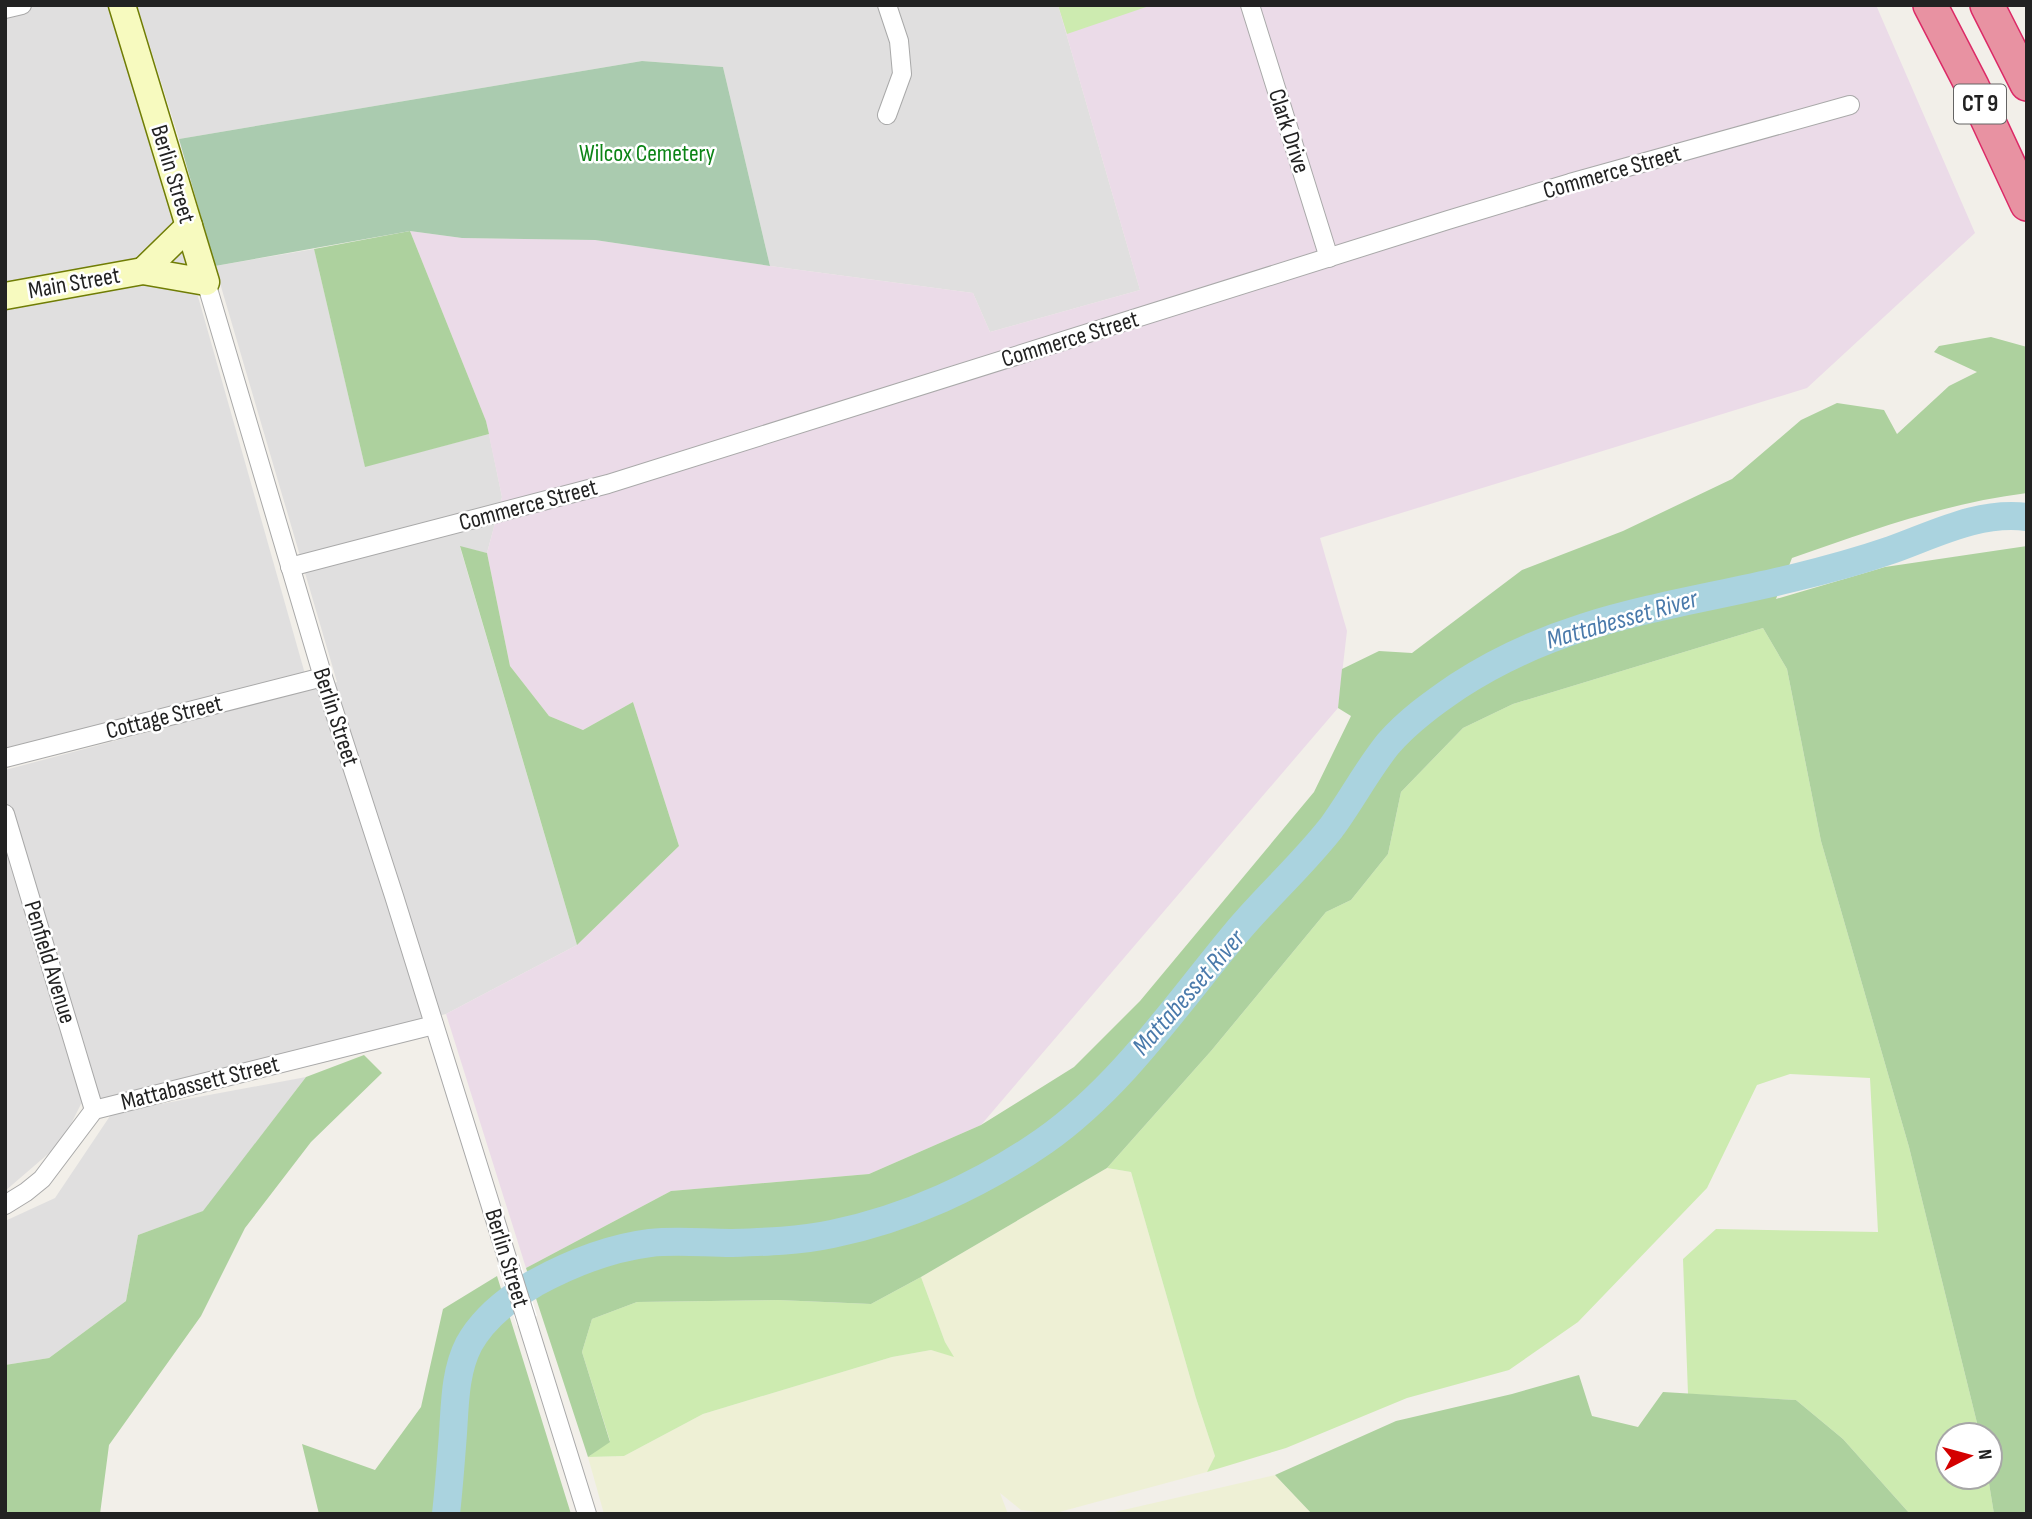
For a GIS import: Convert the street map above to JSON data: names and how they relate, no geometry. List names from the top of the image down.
{
  "streets": {
    "highway": ["CT 9"],
    "street": [
      "Clark Drive",
      "Commerce Street",
      "Berlin Street",
      "Main Street",
      "Cottage Street",
      "Penfield Avenue",
      "Mattabassett Street"
    ]
  },
  "crossings": [
    ["Clark Drive", "Commerce Street"],
    ["Commerce Street", "Berlin Street"],
    ["Berlin Street", "Main Street"],
    ["Berlin Street", "Cottage Street"],
    ["Berlin Street", "Mattabassett Street"],
    ["Penfield Avenue", "Mattabassett Street"]
  ],
  "water": ["Mattabesset River"],
  "parks": ["Wilcox Cemetery"],
  "north": "right"
}
